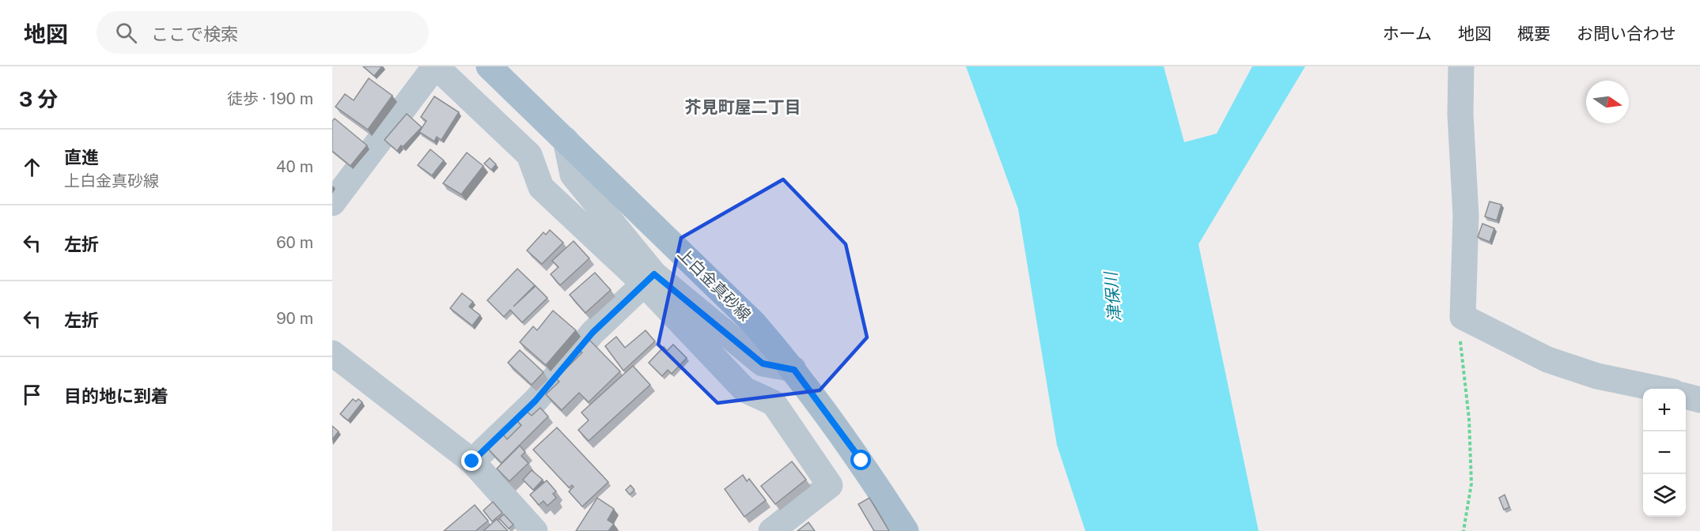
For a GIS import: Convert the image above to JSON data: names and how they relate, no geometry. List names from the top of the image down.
{
  "streets": {
    "main road": ["上白金真砂線"]
  },
  "districts": ["芥見町屋二丁目"],
  "water": ["津保川"],
  "north": "right",
  "page": {
    "header": "地図",
    "search": "ここで検索",
    "nav": [
      "ホーム",
      "地図",
      "概要",
      "お問い合わせ"
    ],
    "heading": ["3 分", "徒歩 · 190 m"],
    "list": [
      ["直進", "上白金真砂線", "40 m"],
      ["左折", "60 m"],
      ["左折", "90 m"],
      "目的地に到着"
    ],
    "map_buttons": ["+", "−"]
  }
}
